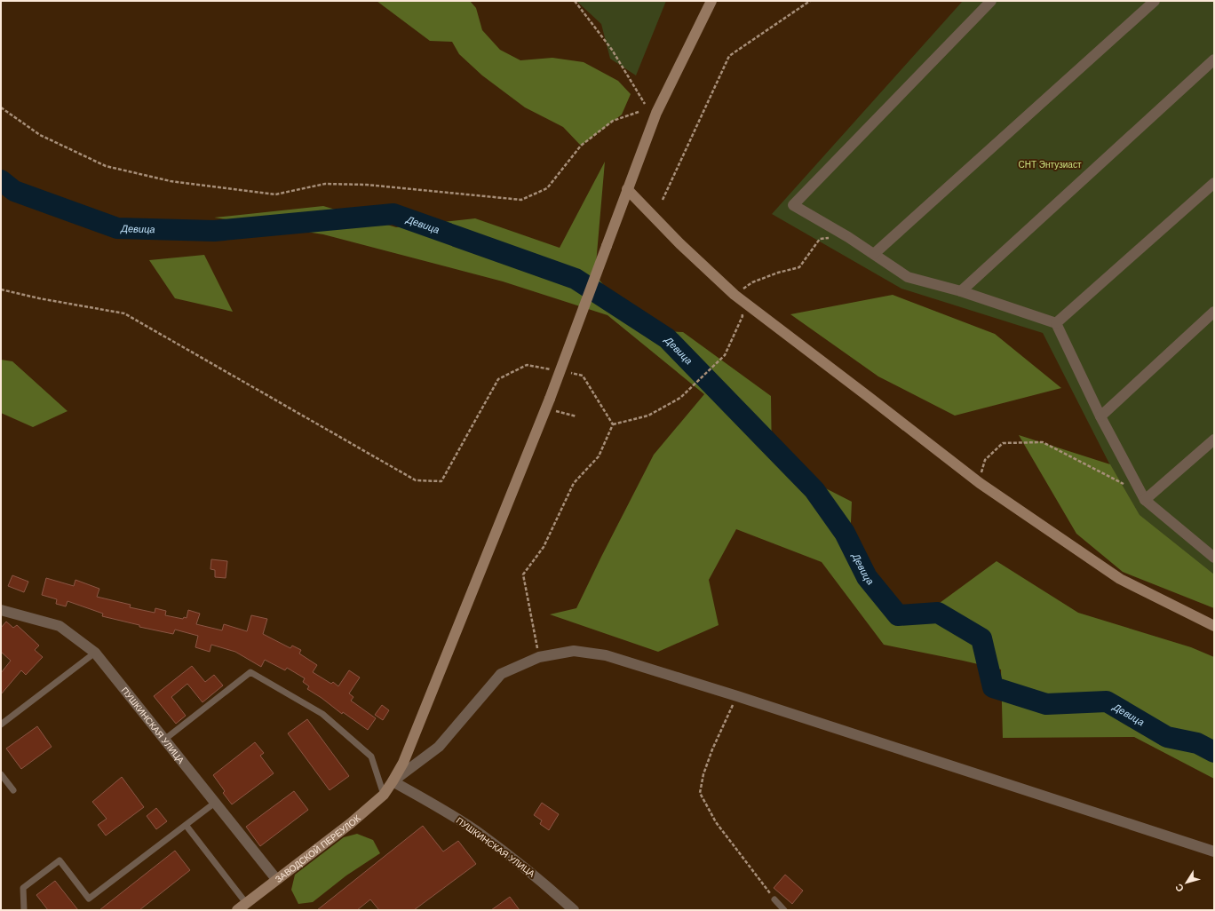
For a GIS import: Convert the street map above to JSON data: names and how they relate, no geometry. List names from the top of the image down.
{
  "streets": {
    "street": ["ПУШКИНСКАЯ УЛИЦА", "ЗАВОДСКОЙ ПЕРЕУЛОК"]
  },
  "crossings": [
    ["ПУШКИНСКАЯ УЛИЦА", "ЗАВОДСКОЙ ПЕРЕУЛОК"]
  ],
  "water": ["Девица"],
  "parks": ["СНТ Энтузиаст"],
  "north": "bottom left"
}
